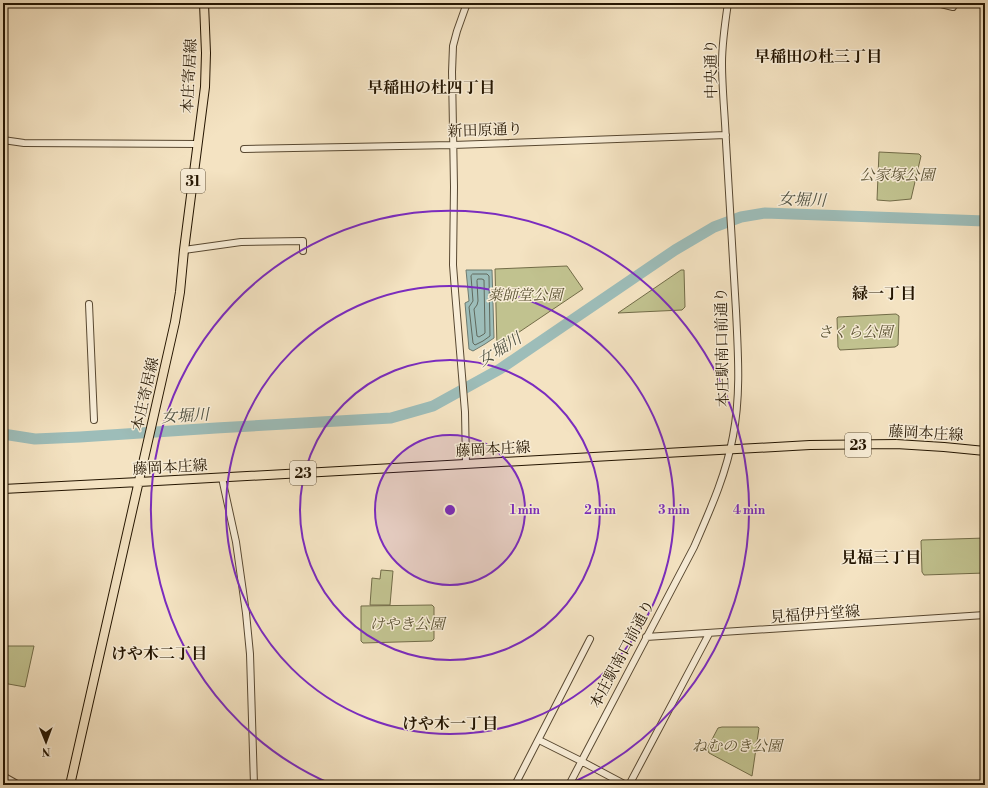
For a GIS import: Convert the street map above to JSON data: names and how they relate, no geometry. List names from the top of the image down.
{
  "streets": {
    "main road": [
      "本庄寄居線",
      "31",
      "藤岡本庄線",
      "23"
    ],
    "street": [
      "中央通り",
      "新田原通り",
      "本庄駅南口前通り",
      "見福伊丹堂線"
    ]
  },
  "crossings": [
    ["中央通り", "新田原通り"],
    ["中央通り", "本庄駅南口前通り"],
    ["本庄寄居線", "藤岡本庄線"],
    ["新田原通り", "本庄駅南口前通り"],
    ["本庄駅南口前通り", "藤岡本庄線"],
    ["本庄駅南口前通り", "見福伊丹堂線"]
  ],
  "districts": [
    "早稲田の杜三丁目",
    "早稲田の杜四丁目",
    "緑一丁目",
    "見福三丁目",
    "けや木二丁目",
    "けや木一丁目"
  ],
  "water": ["女堀川"],
  "parks": [
    "公家塚公園",
    "薬師堂公園",
    "さくら公園",
    "けやき公園",
    "ねむのき公園"
  ],
  "north": "bottom",
  "rings": [
    "1 min",
    "2 min",
    "3 min",
    "4 min"
  ]
}
